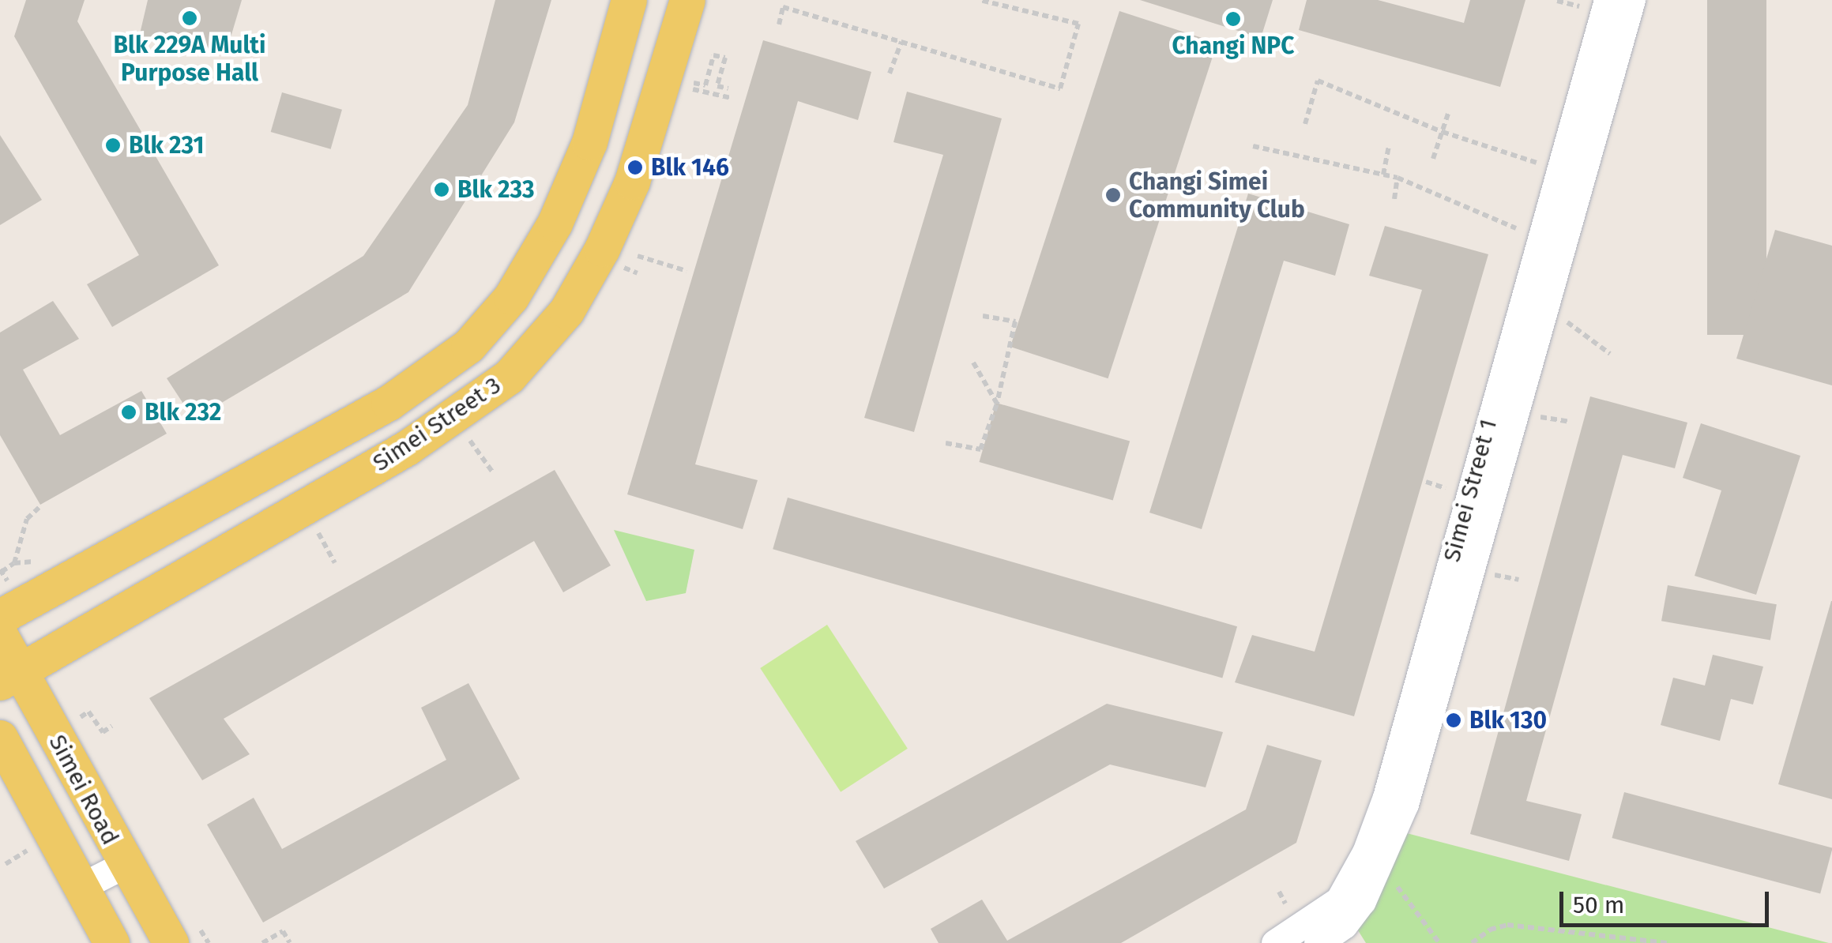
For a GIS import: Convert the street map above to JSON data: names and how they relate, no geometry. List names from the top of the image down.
{
  "streets": {
    "main road": ["Simei Street 3", "Simei Road"],
    "street": ["Simei Street 1"]
  },
  "crossings": [
    ["Simei Street 3", "Simei Road"]
  ],
  "places": [
    "Blk 229A Multi Purpose Hall",
    "Changi NPC",
    "Blk 231",
    "Blk 146",
    "Blk 233",
    "Changi Simei Community Club",
    "Blk 232",
    "Blk 130"
  ],
  "scale_bar": "50 m"
}
